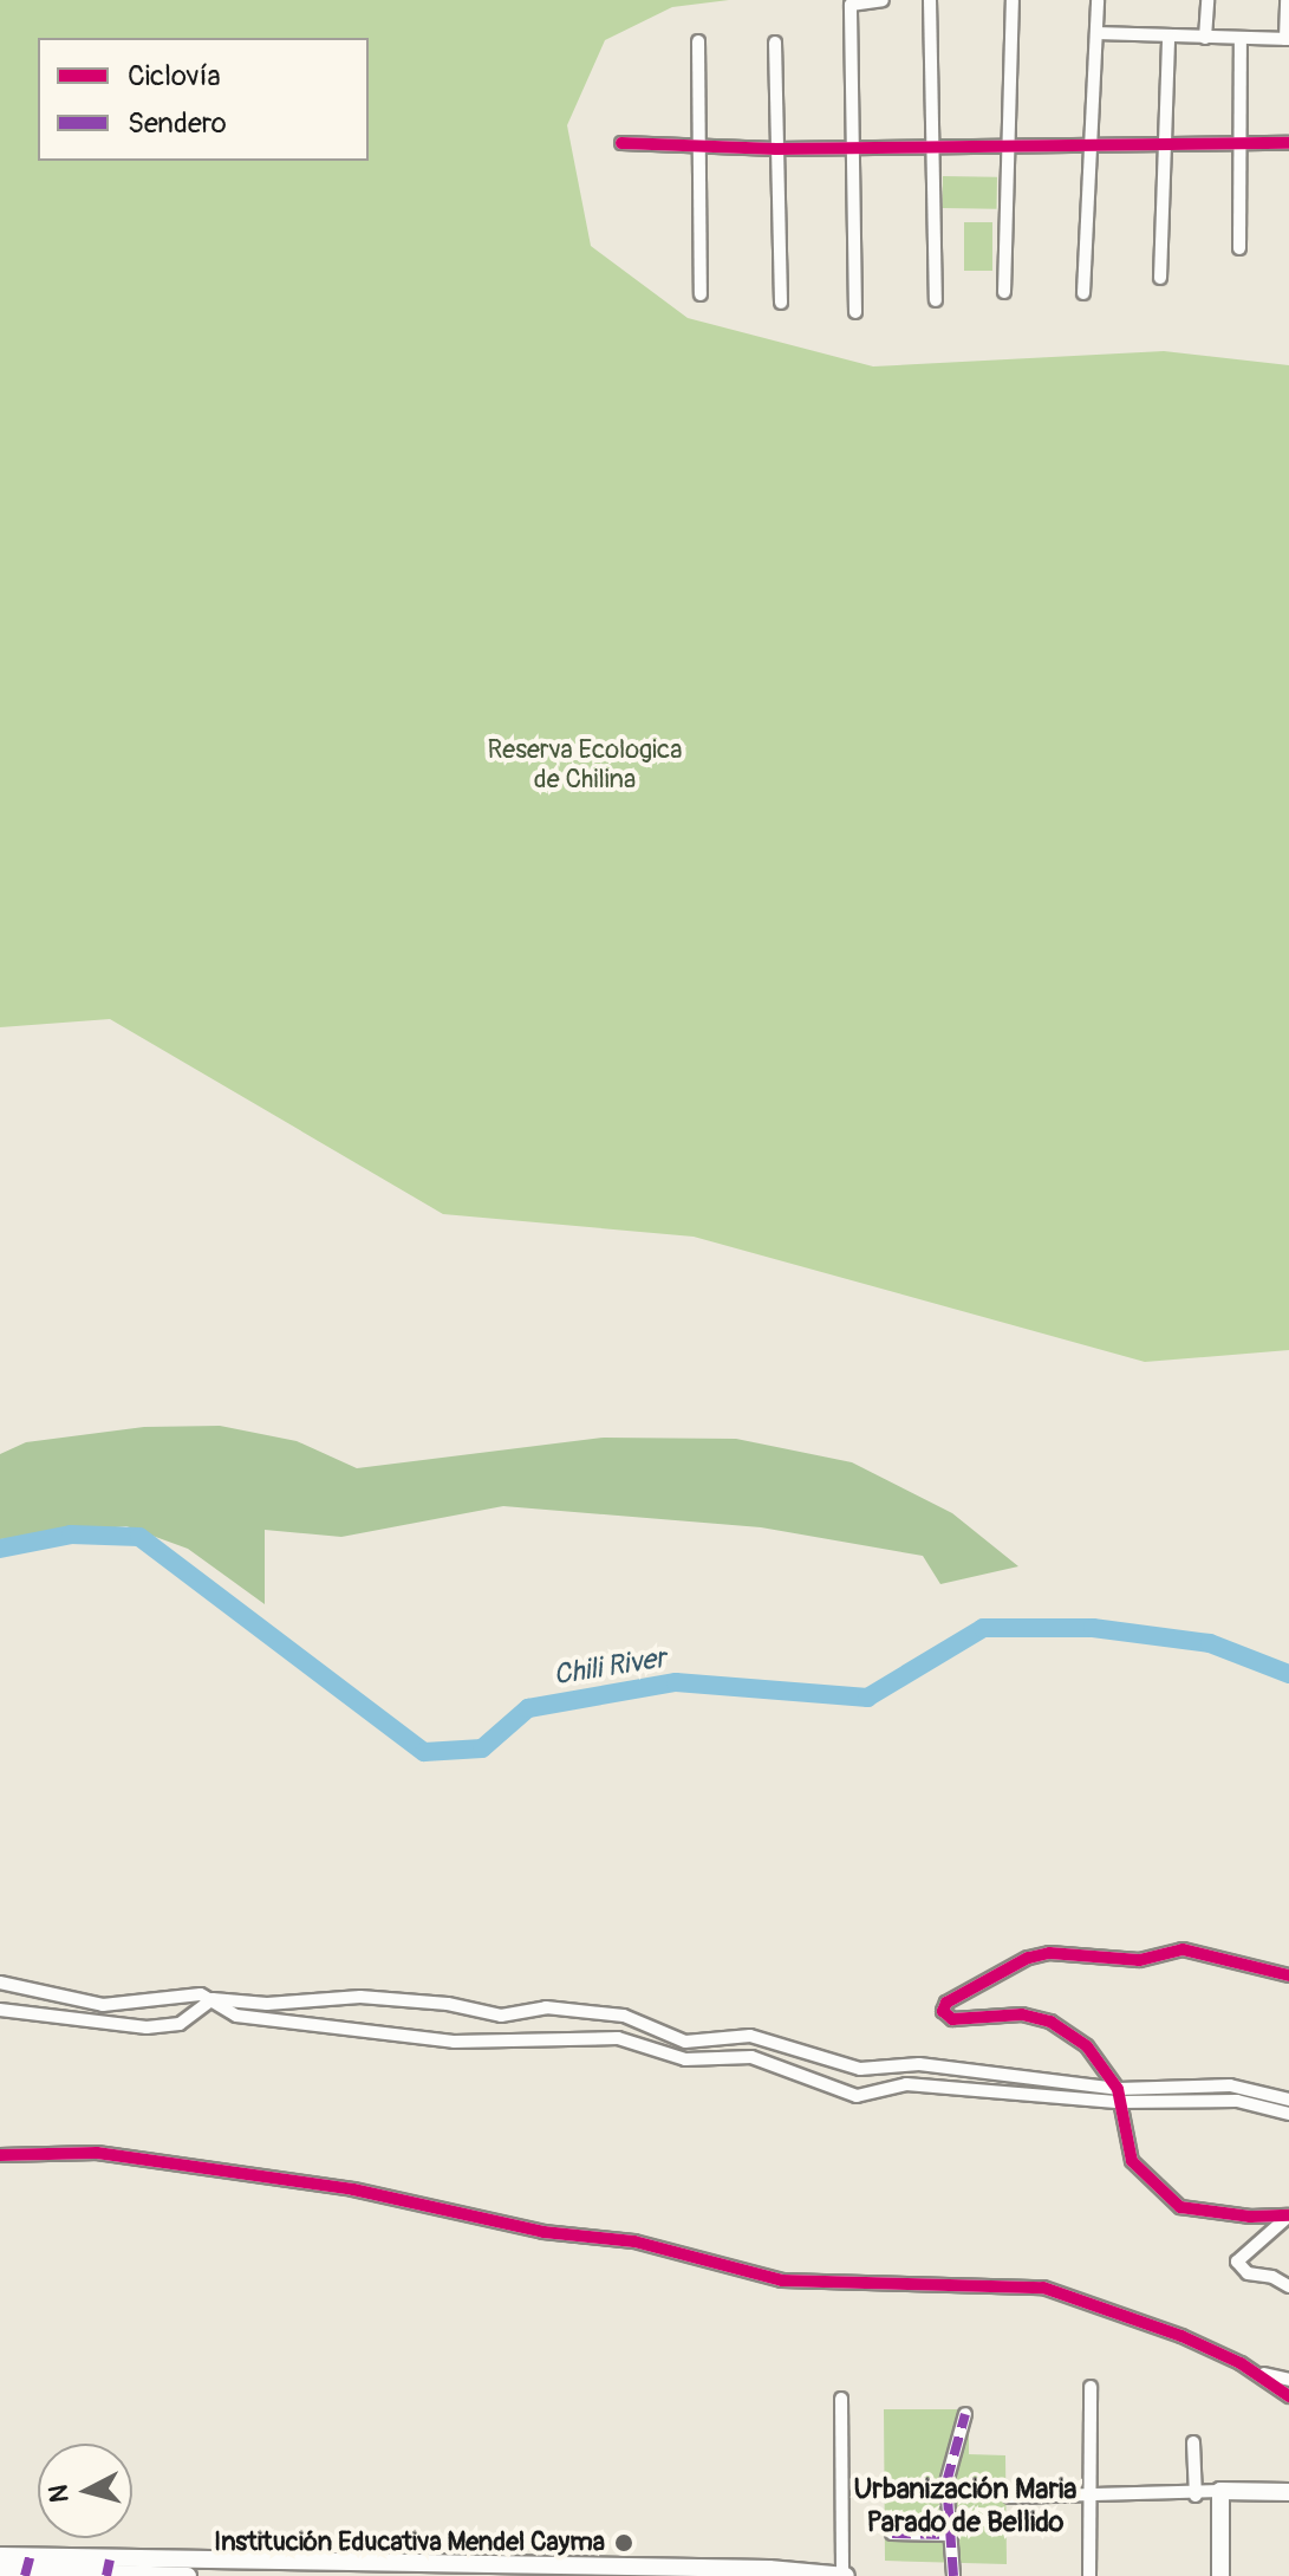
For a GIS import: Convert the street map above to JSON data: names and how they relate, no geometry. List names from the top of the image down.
{
  "districts": ["Urbanización Maria Parado de Bellido"],
  "water": ["Chili River"],
  "parks": ["Reserva Ecologica de Chilina"],
  "places": ["Institución Educativa Mendel Cayma"],
  "legend": ["Ciclovía", "Sendero"],
  "north": "left"
}
